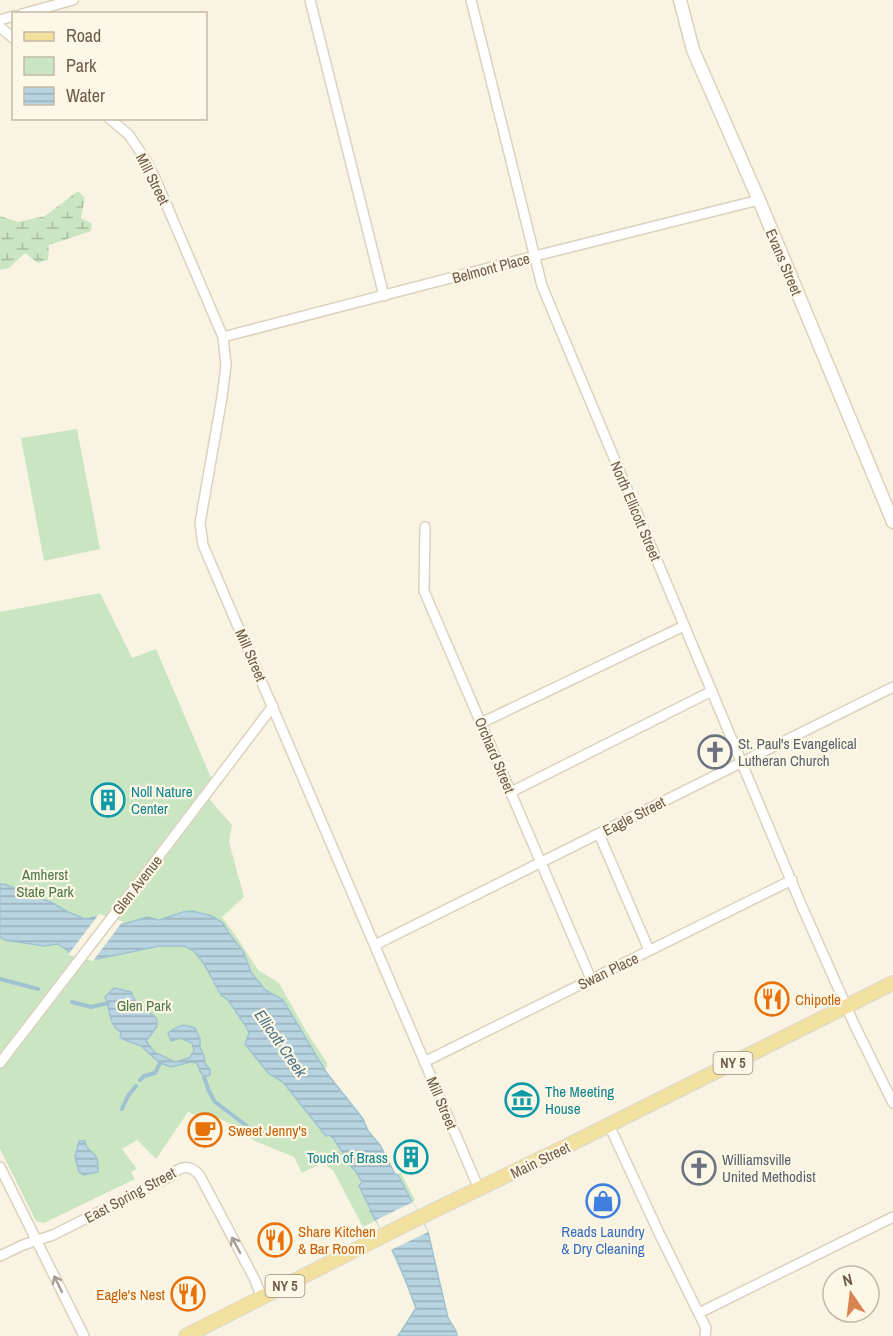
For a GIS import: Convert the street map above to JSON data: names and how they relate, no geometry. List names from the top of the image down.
{
  "streets": {
    "main road": ["NY 5", "Main Street"],
    "street": [
      "Mill Street",
      "Evans Street",
      "Belmont Place",
      "North Ellicott Street",
      "Orchard Street",
      "Eagle Street",
      "Glen Avenue",
      "Swan Place",
      "East Spring Street"
    ]
  },
  "crossings": [
    ["Mill Street", "Belmont Place"],
    ["Mill Street", "Eagle Street"],
    ["Mill Street", "Glen Avenue"],
    ["Mill Street", "Swan Place"],
    ["Mill Street", "Main Street"],
    ["Evans Street", "Belmont Place"],
    ["Belmont Place", "North Ellicott Street"],
    ["North Ellicott Street", "Eagle Street"],
    ["North Ellicott Street", "Swan Place"],
    ["North Ellicott Street", "Main Street"],
    ["Orchard Street", "Eagle Street"],
    ["Orchard Street", "Swan Place"],
    ["Main Street", "East Spring Street"]
  ],
  "water": ["Ellicott Creek"],
  "parks": ["Amherst State Park", "Glen Park"],
  "places": {
    "church": ["St. Paul's Evangelical Lutheran Church", "Williamsville United Methodist"],
    "building": ["Noll Nature Center", "Touch of Brass"],
    "restaurant": ["Chipotle", "Share Kitchen & Bar Room", "Eagle's Nest"],
    "museum": ["The Meeting House"],
    "cafe": ["Sweet Jenny's"],
    "shop": ["Reads Laundry & Dry Cleaning"]
  },
  "legend": ["Road", "Park", "Water"],
  "north": "top"
}
